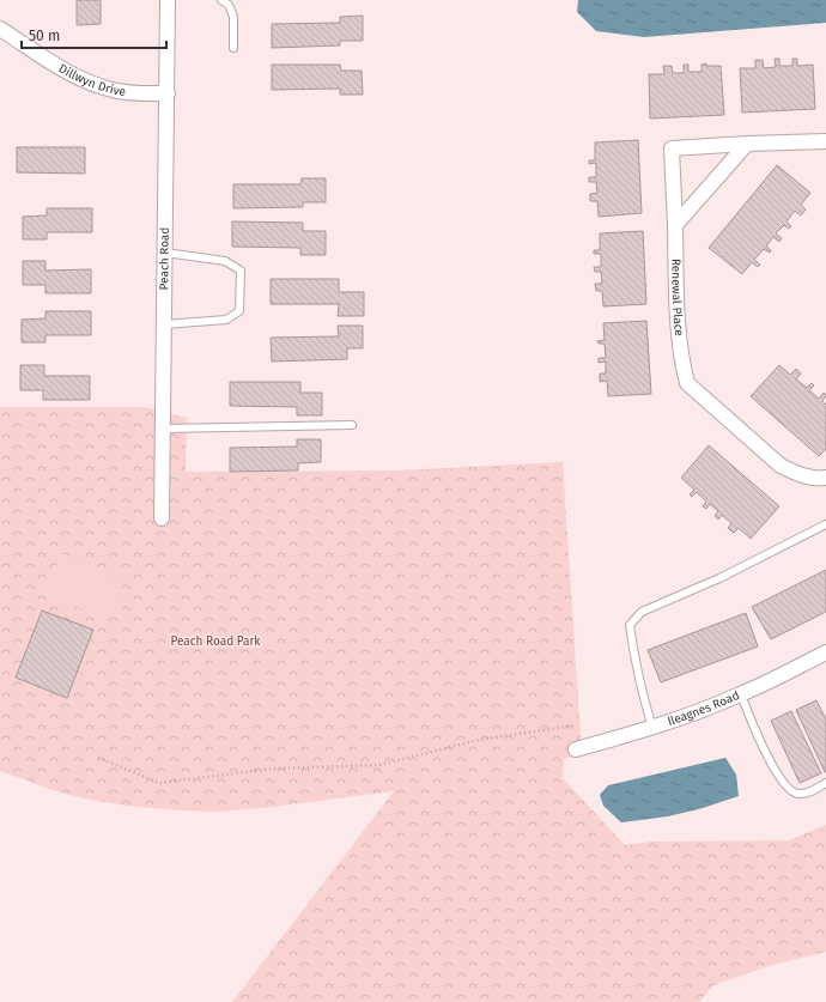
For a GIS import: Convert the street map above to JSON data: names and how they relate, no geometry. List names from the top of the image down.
{
  "streets": {
    "street": [
      "Dillwyn Drive",
      "Peach Road",
      "Renewal Place",
      "Ileagnes Road"
    ]
  },
  "crossings": [
    ["Dillwyn Drive", "Peach Road"]
  ],
  "parks": ["Peach Road Park"],
  "scale_bar": "50 m"
}
